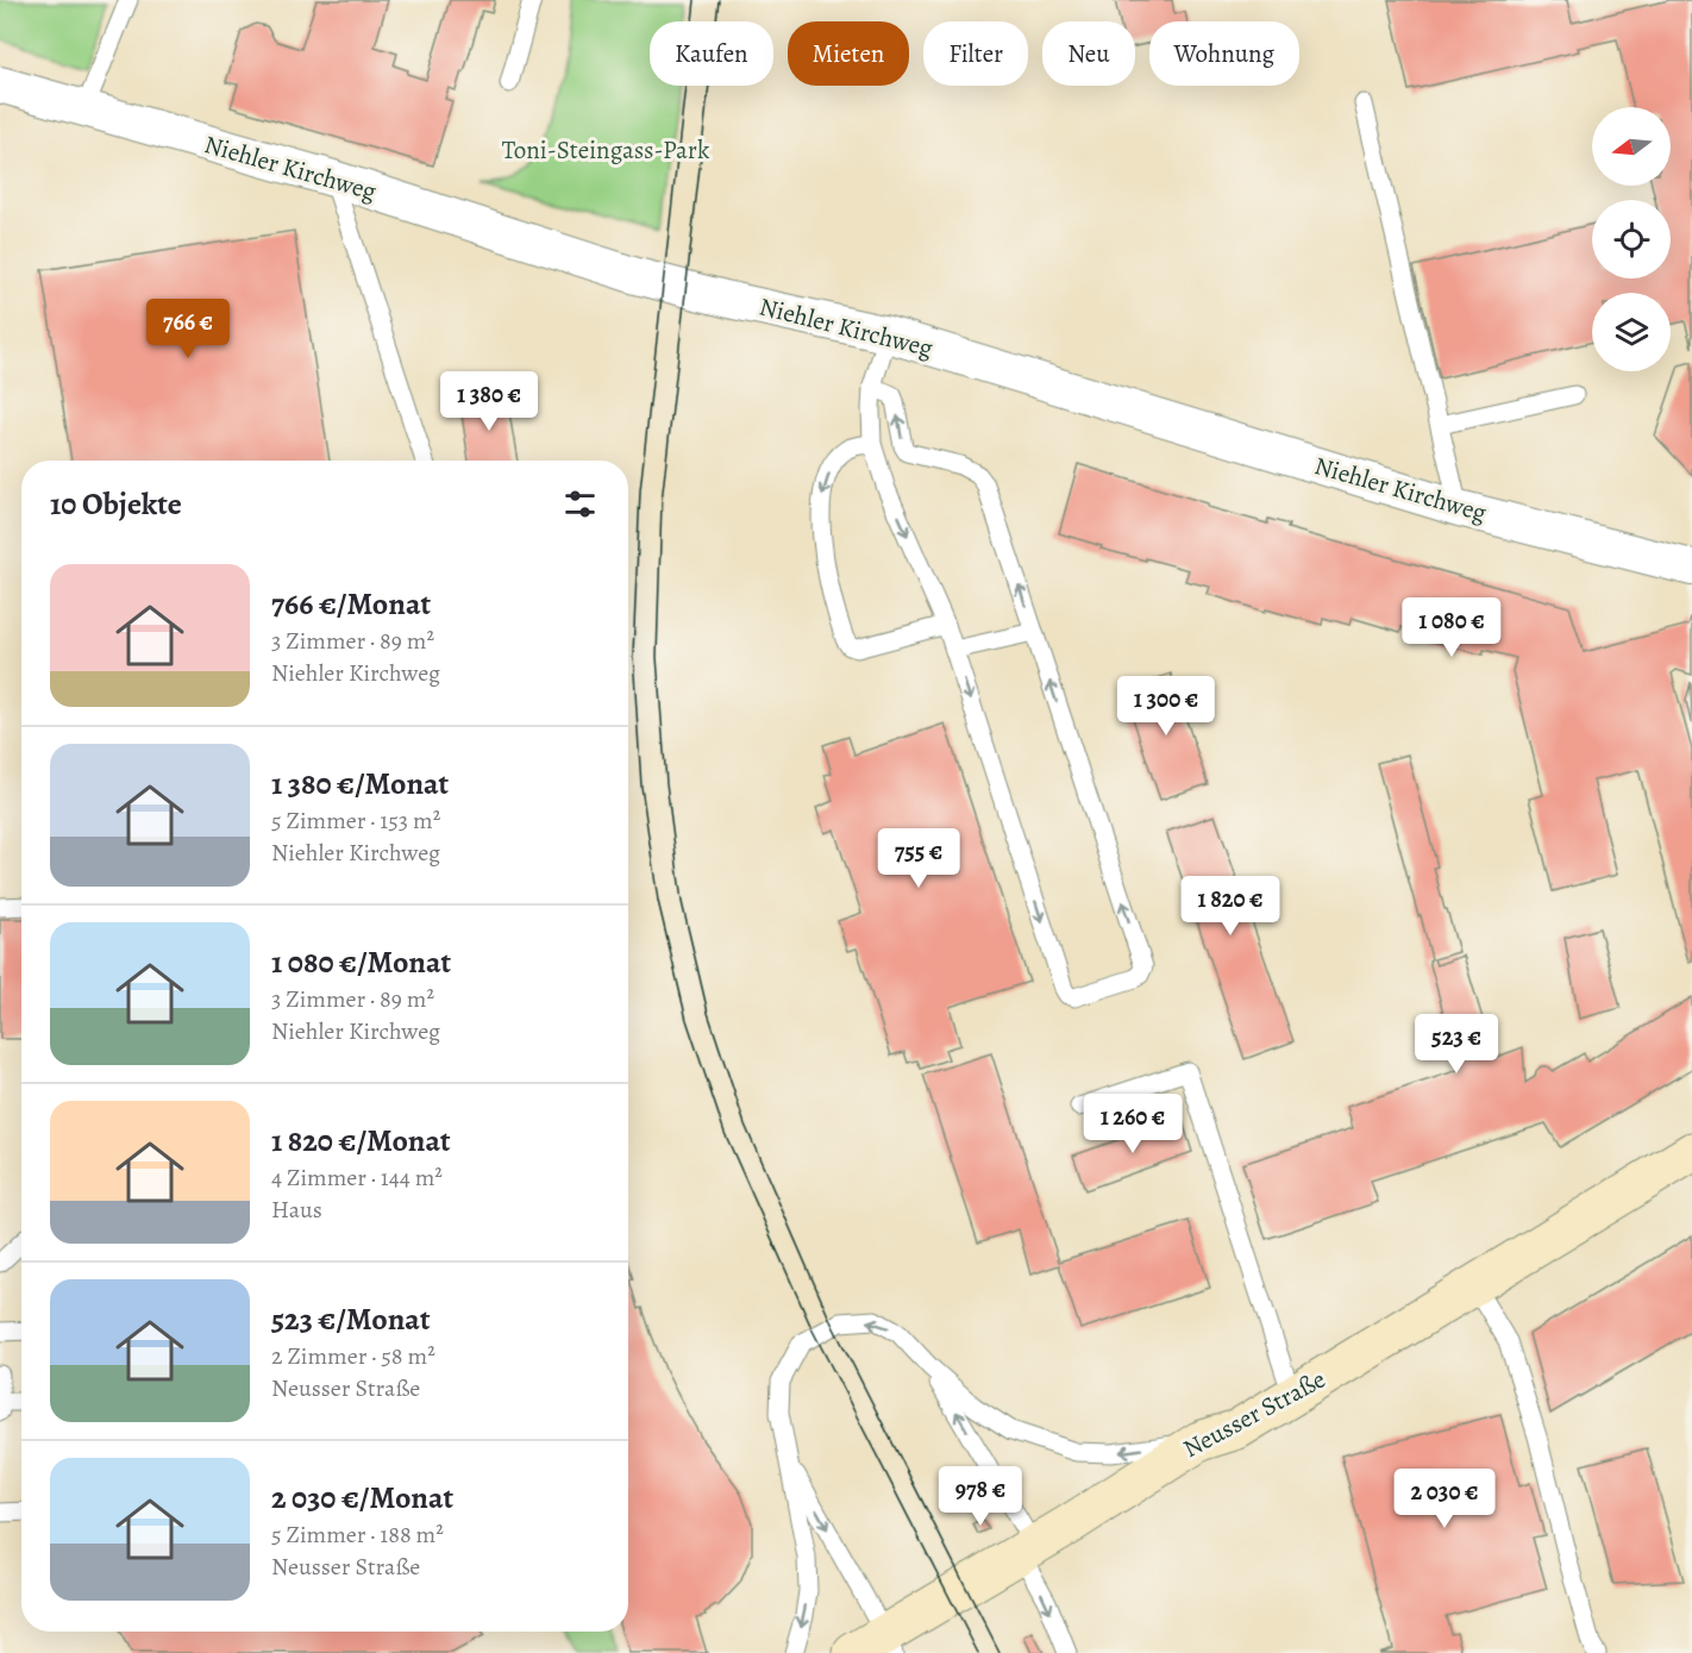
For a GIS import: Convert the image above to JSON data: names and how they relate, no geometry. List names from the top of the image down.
{
  "streets": {
    "main road": ["Neusser Straße"],
    "street": ["Niehler Kirchweg"]
  },
  "parks": ["Toni-Steingass-Park"],
  "north": "left",
  "page": {
    "chip": [
      "Kaufen",
      "Mieten",
      "Filter",
      "Neu",
      "Wohnung"
    ],
    "price": [
      "766 €",
      "1 380 €",
      "1 080 €",
      "1 300 €",
      "755 €",
      "1 820 €",
      "523 €",
      "1 260 €",
      "978 €",
      "2 030 €"
    ],
    "heading": "10 Objekte",
    "list": [
      {
        "name": "766 €/Monat",
        "note": "3 Zimmer · 89 m² · Niehler Kirchweg"
      },
      {
        "name": "1 380 €/Monat",
        "note": "5 Zimmer · 153 m² · Niehler Kirchweg"
      },
      {
        "name": "1 080 €/Monat",
        "note": "3 Zimmer · 89 m² · Niehler Kirchweg"
      },
      {
        "name": "1 820 €/Monat",
        "note": "4 Zimmer · 144 m² · Haus"
      },
      {
        "name": "523 €/Monat",
        "note": "2 Zimmer · 58 m² · Neusser Straße"
      },
      {
        "name": "2 030 €/Monat",
        "note": "5 Zimmer · 188 m² · Neusser Straße"
      }
    ]
  }
}
